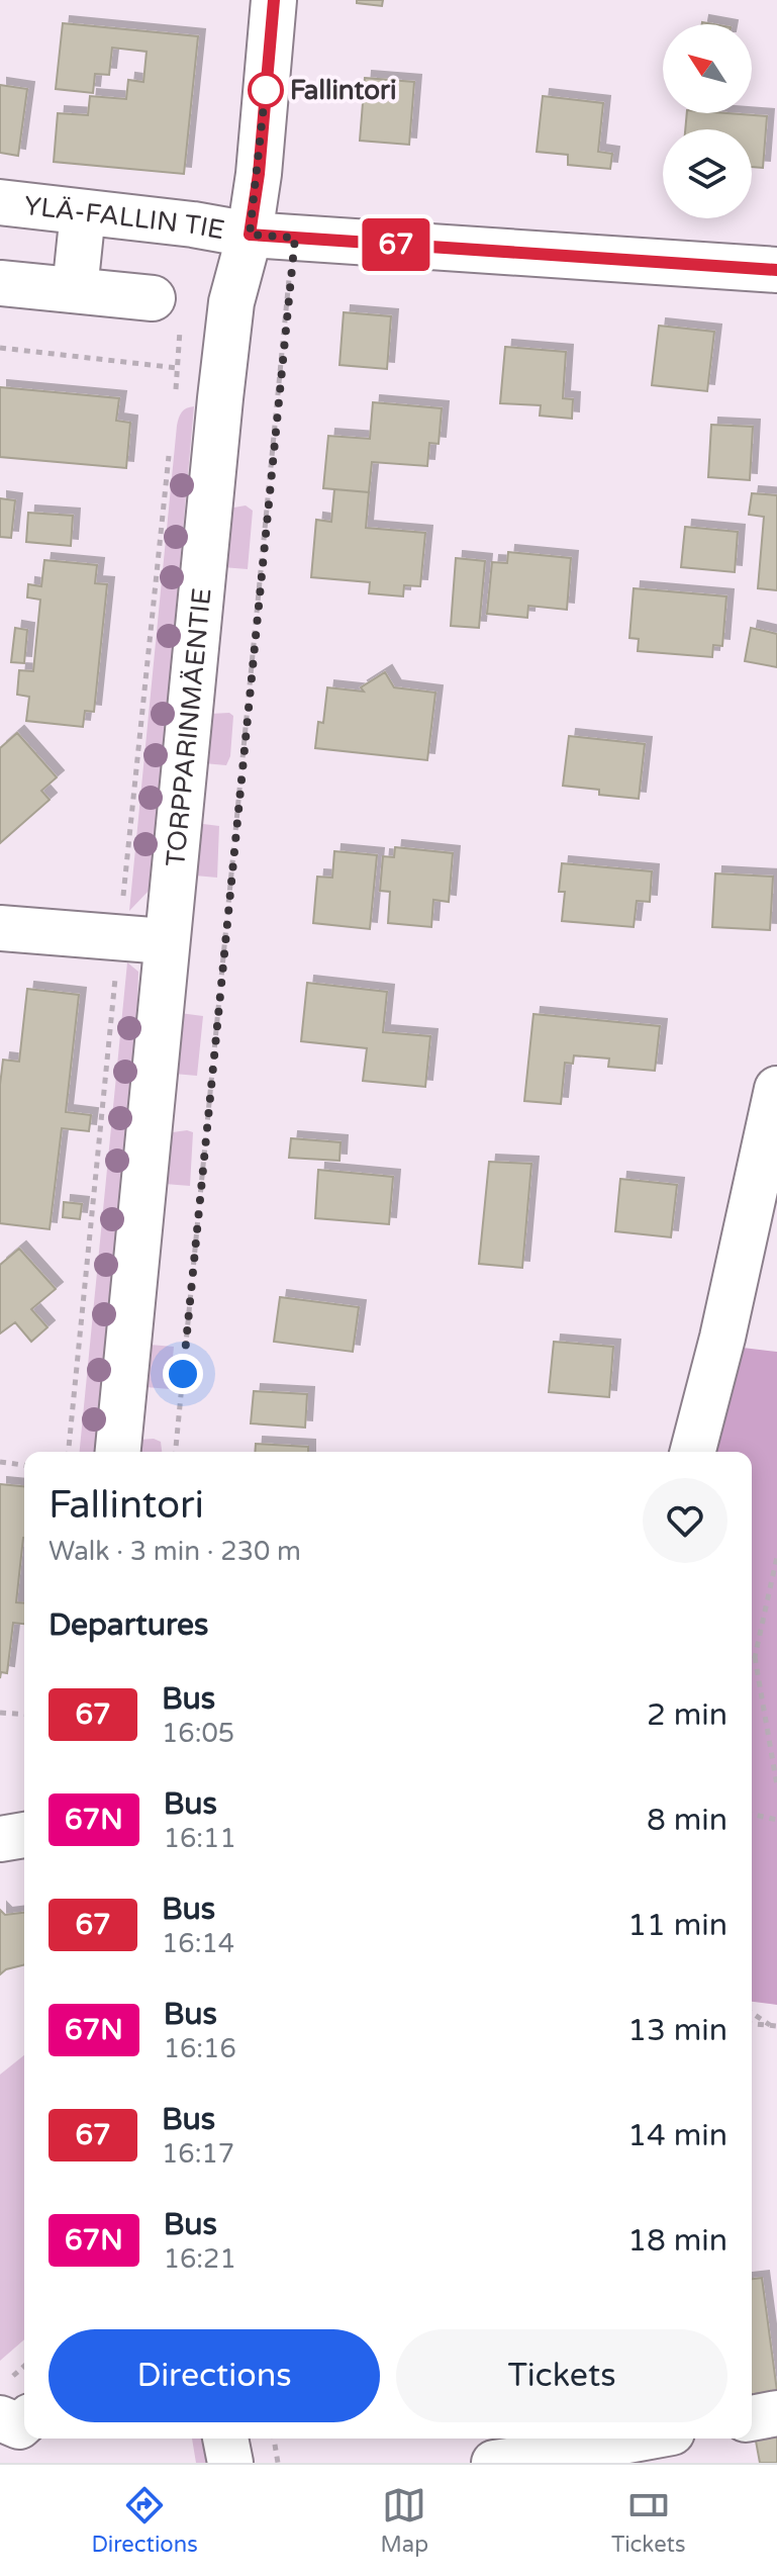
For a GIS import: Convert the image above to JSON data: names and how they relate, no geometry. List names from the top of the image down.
{
  "streets": {
    "street": ["YLÄ-FALLIN TIE", "TORPPARINMÄENTIE"]
  },
  "crossings": [
    ["YLÄ-FALLIN TIE", "TORPPARINMÄENTIE"]
  ],
  "places": ["Fallintori"],
  "lines": ["bus line 67"],
  "north": "top left",
  "page": {
    "on_map": "67",
    "heading": [
      ["Fallintori", "Walk · 3 min · 230 m"],
      "Departures"
    ],
    "list": [
      {
        "mark": "67",
        "name": "Bus",
        "note": "16:05",
        "value": "2 min"
      },
      {
        "mark": "67N",
        "name": "Bus",
        "note": "16:11",
        "value": "8 min"
      },
      {
        "mark": "67",
        "name": "Bus",
        "note": "16:14",
        "value": "11 min"
      },
      {
        "mark": "67N",
        "name": "Bus",
        "note": "16:16",
        "value": "13 min"
      },
      {
        "mark": "67",
        "name": "Bus",
        "note": "16:17",
        "value": "14 min"
      },
      {
        "mark": "67N",
        "name": "Bus",
        "note": "16:21",
        "value": "18 min"
      }
    ],
    "buttons": ["Directions", "Tickets"],
    "tabs": ["Directions", "Map", "Tickets"]
  }
}
